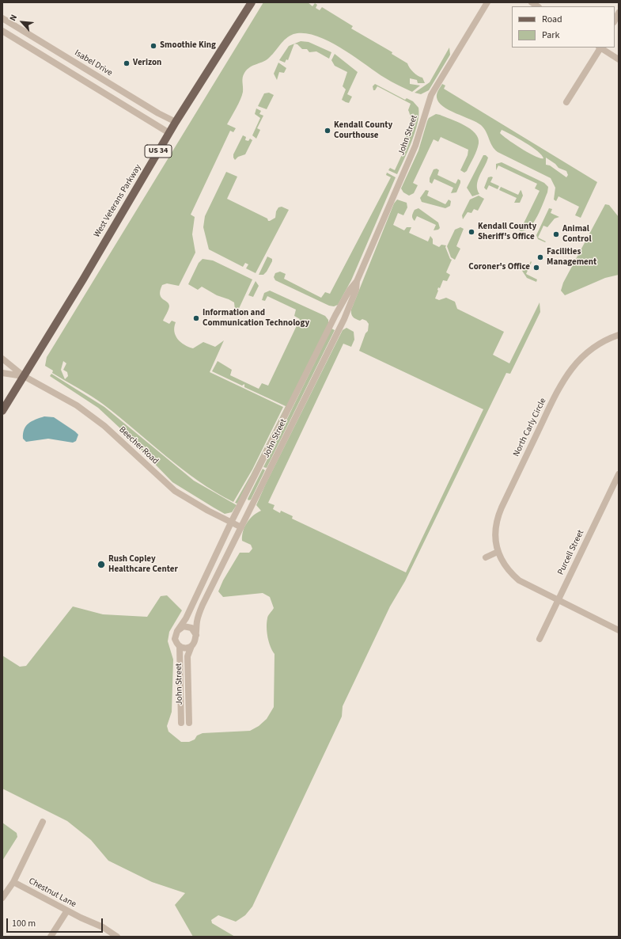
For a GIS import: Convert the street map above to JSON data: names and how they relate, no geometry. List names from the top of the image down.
{
  "streets": {
    "main road": ["US 34", "West Veterans Parkway"],
    "street": [
      "Isabel Drive",
      "John Street",
      "North Carly Circle",
      "Beecher Road",
      "Purcell Street",
      "Chestnut Lane"
    ]
  },
  "crossings": [
    ["Isabel Drive", "West Veterans Parkway"],
    ["John Street", "Beecher Road"],
    ["West Veterans Parkway", "Beecher Road"],
    ["North Carly Circle", "Purcell Street"]
  ],
  "places": [
    "Smoothie King",
    "Verizon",
    "Kendall County Courthouse",
    "Kendall County Sheriff's Office",
    "Animal Control",
    "Facilities Management",
    "Coroner's Office",
    "Information and Communication Technology",
    "Rush Copley Healthcare Center"
  ],
  "legend": ["Road", "Park"],
  "scale_bar": "100 m",
  "north": "top left"
}
